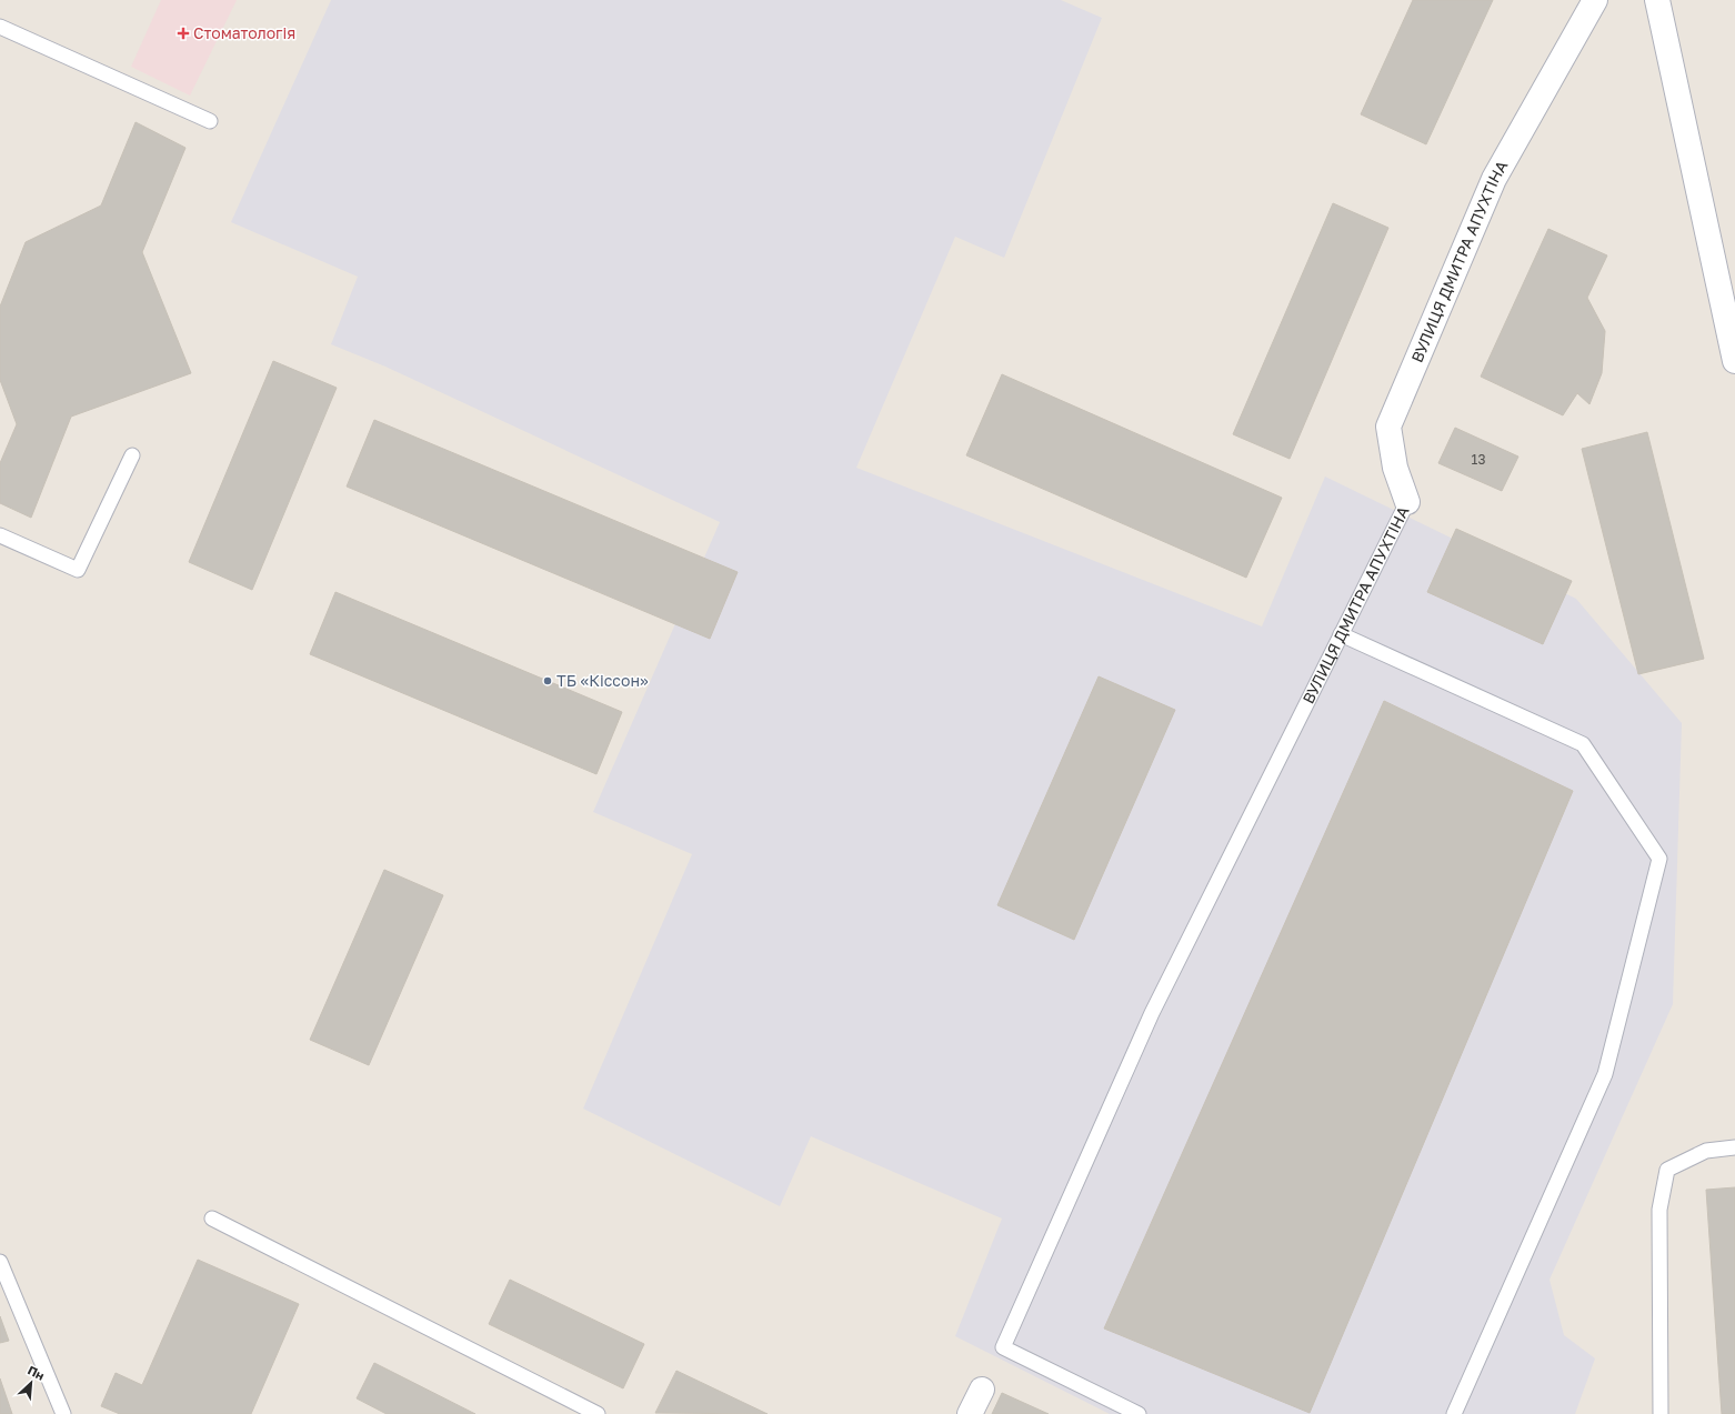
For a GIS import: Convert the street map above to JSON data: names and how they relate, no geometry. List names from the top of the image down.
{
  "streets": {
    "street": ["ВУЛИЦЯ ДМИТРА АПУХТІНА"]
  },
  "places": {
    "health": ["Стоматологія"],
    "other": ["ТБ «Кіссон»"]
  },
  "house_numbers": ["13"],
  "north": "top right"
}
